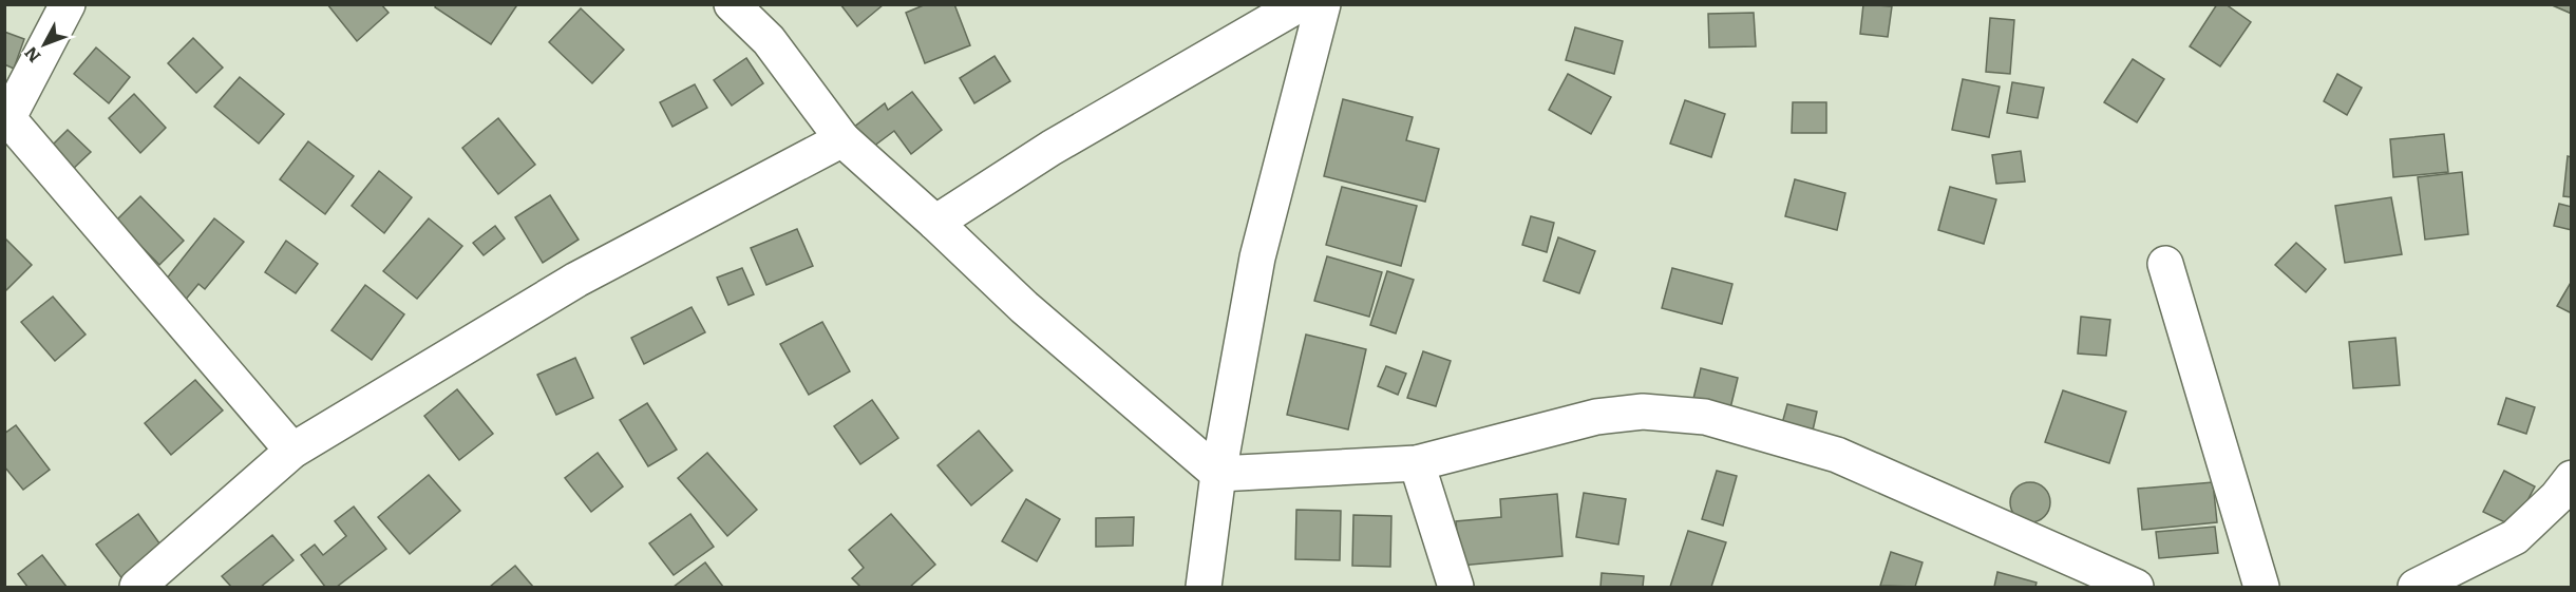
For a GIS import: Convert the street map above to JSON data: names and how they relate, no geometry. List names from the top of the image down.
{
  "north": "bottom left"
}
